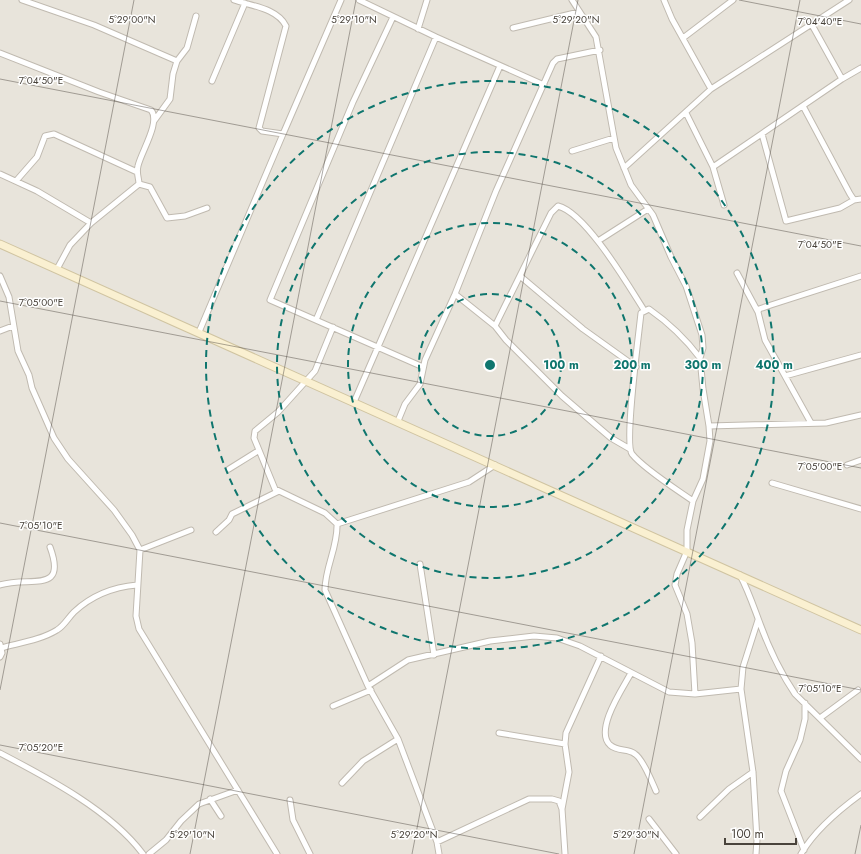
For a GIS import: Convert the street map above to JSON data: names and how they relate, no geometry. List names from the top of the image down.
{
  "scale_bar": "100 m",
  "coordinates": [
    "5°29'00\"N",
    "5°29'10\"N",
    "5°29'20\"N",
    "7°04'40\"E",
    "7°04'50\"E",
    "7°05'00\"E",
    "7°05'10\"E",
    "7°05'20\"E",
    "5°29'30\"N"
  ],
  "rings": [
    "100 m",
    "200 m",
    "300 m",
    "400 m"
  ]
}
